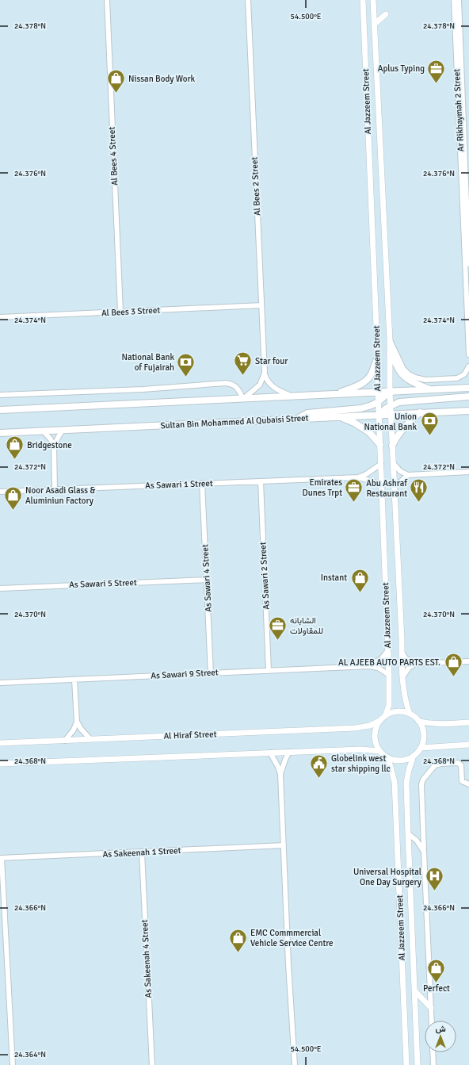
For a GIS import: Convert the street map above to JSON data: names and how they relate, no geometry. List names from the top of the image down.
{
  "streets": {
    "main road": ["Sultan Bin Mohammed Al Qubaisi Street"],
    "street": [
      "Al Jazzeem Street",
      "Ar Rikhaymah 2 Street",
      "Al Bees 4 Street",
      "Al Bees 2 Street",
      "Al Bees 3 Street",
      "As Sawari 1 Street",
      "As Sawari 2 Street",
      "As Sawari 4 Street",
      "As Sawari 5 Street",
      "As Sawari 9 Street",
      "Al Hiraf Street",
      "As Sakeenah 1 Street",
      "As Sakeenah 4 Street"
    ]
  },
  "crossings": [
    ["Al Jazzeem Street", "Sultan Bin Mohammed Al Qubaisi Street"],
    ["Al Jazzeem Street", "As Sawari 1 Street"],
    ["Al Jazzeem Street", "As Sawari 9 Street"],
    ["Al Jazzeem Street", "Al Hiraf Street"],
    ["Al Bees 4 Street", "Al Bees 3 Street"],
    ["Al Bees 2 Street", "Al Bees 3 Street"],
    ["As Sawari 1 Street", "As Sawari 2 Street"],
    ["As Sawari 1 Street", "As Sawari 4 Street"],
    ["As Sawari 2 Street", "As Sawari 9 Street"],
    ["As Sawari 4 Street", "As Sawari 5 Street"],
    ["As Sawari 4 Street", "As Sawari 9 Street"],
    ["As Sakeenah 1 Street", "As Sakeenah 4 Street"]
  ],
  "places": {
    "office": ["Aplus Typing", "Emirates Dunes Trpt", "الشابانه للمقاولات"],
    "shop": [
      "Nissan Body Work",
      "Bridgestone",
      "Noor Asadi Glass & Aluminiun Factory",
      "Instant",
      "AL AJEEB AUTO PARTS EST.",
      "EMC Commmercial Vehicle Service Centre",
      "Perfect"
    ],
    "supermarket": ["Star four"],
    "bank": ["National Bank of Fujairah", "Union National Bank"],
    "restaurant": ["Abu Ashraf Restaurant"],
    "public building": ["Globelink west star shipping llc"],
    "hospital": ["Universal Hospital One Day Surgery"]
  },
  "north": "top",
  "coordinates": [
    "54.500°E",
    "24.378°N",
    "24.376°N",
    "24.374°N",
    "24.372°N",
    "24.370°N",
    "24.368°N",
    "24.366°N",
    "24.364°N"
  ]
}
